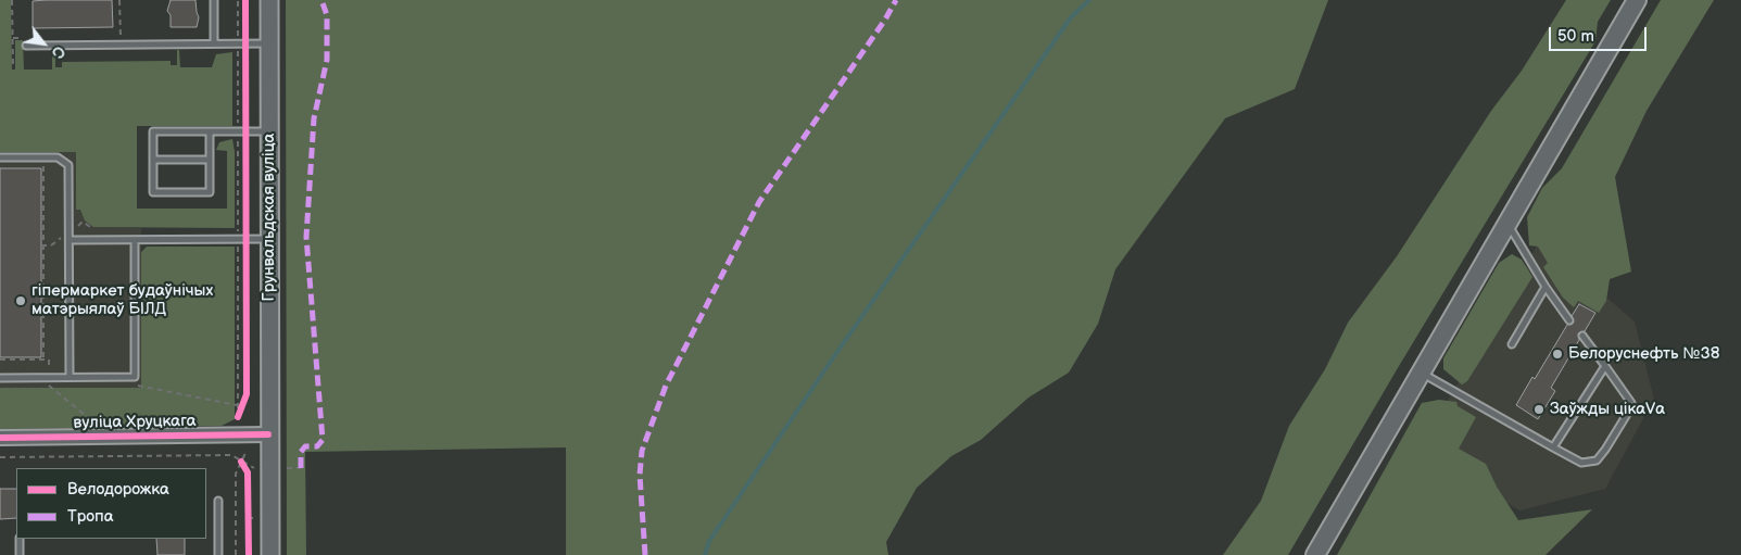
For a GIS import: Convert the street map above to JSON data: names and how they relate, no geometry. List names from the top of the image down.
{
  "streets": {
    "main road": ["Грунвальдская вуліца"],
    "street": ["вуліца Хруцкага"]
  },
  "crossings": [
    ["Грунвальдская вуліца", "вуліца Хруцкага"]
  ],
  "places": ["гіпермаркет будаўнічых матэрыялаў БІЛД", "Белоруснефть №38", "Заўжды цікаVа"],
  "legend": ["Велодорожка", "Тропа"],
  "scale_bar": "50 m",
  "north": "bottom right"
}
